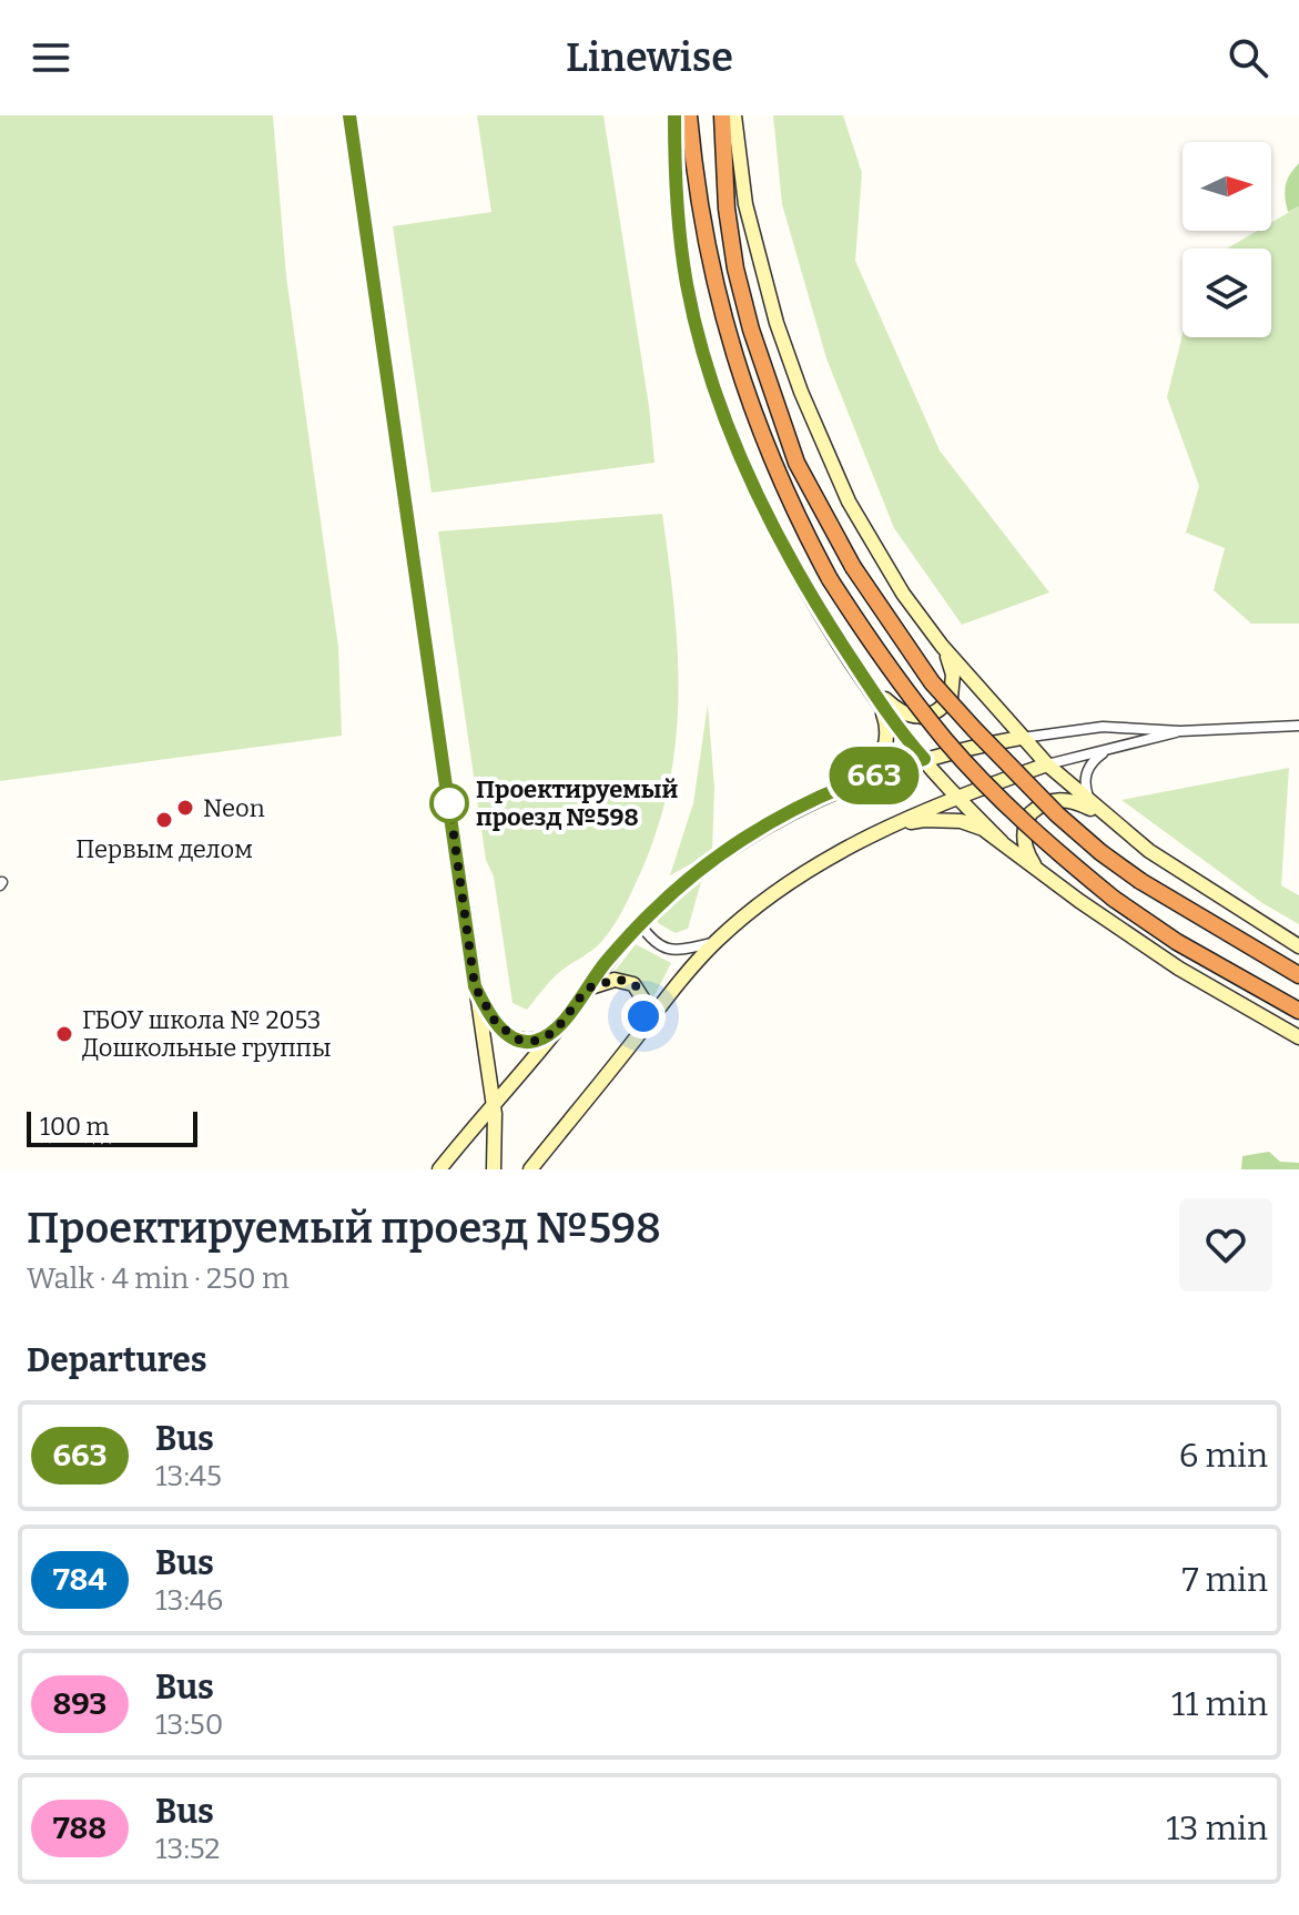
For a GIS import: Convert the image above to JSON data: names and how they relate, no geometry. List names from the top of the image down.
{
  "places": [
    "Проектируемый проезд №598",
    "Neon",
    "Первым делом",
    "ГБОУ школа № 2053 Дошкольные группы"
  ],
  "lines": ["bus line 663"],
  "scale_bar": "100 m",
  "north": "right",
  "page": {
    "header": "Linewise",
    "on_map": "663",
    "scale": "100 m",
    "heading": [
      ["Проектируемый проезд №598", "Walk · 4 min · 250 m"],
      "Departures"
    ],
    "list": [
      {
        "mark": "663",
        "name": "Bus",
        "note": "13:45",
        "value": "6 min"
      },
      {
        "mark": "784",
        "name": "Bus",
        "note": "13:46",
        "value": "7 min"
      },
      {
        "mark": "893",
        "name": "Bus",
        "note": "13:50",
        "value": "11 min"
      },
      {
        "mark": "788",
        "name": "Bus",
        "note": "13:52",
        "value": "13 min"
      }
    ]
  }
}
